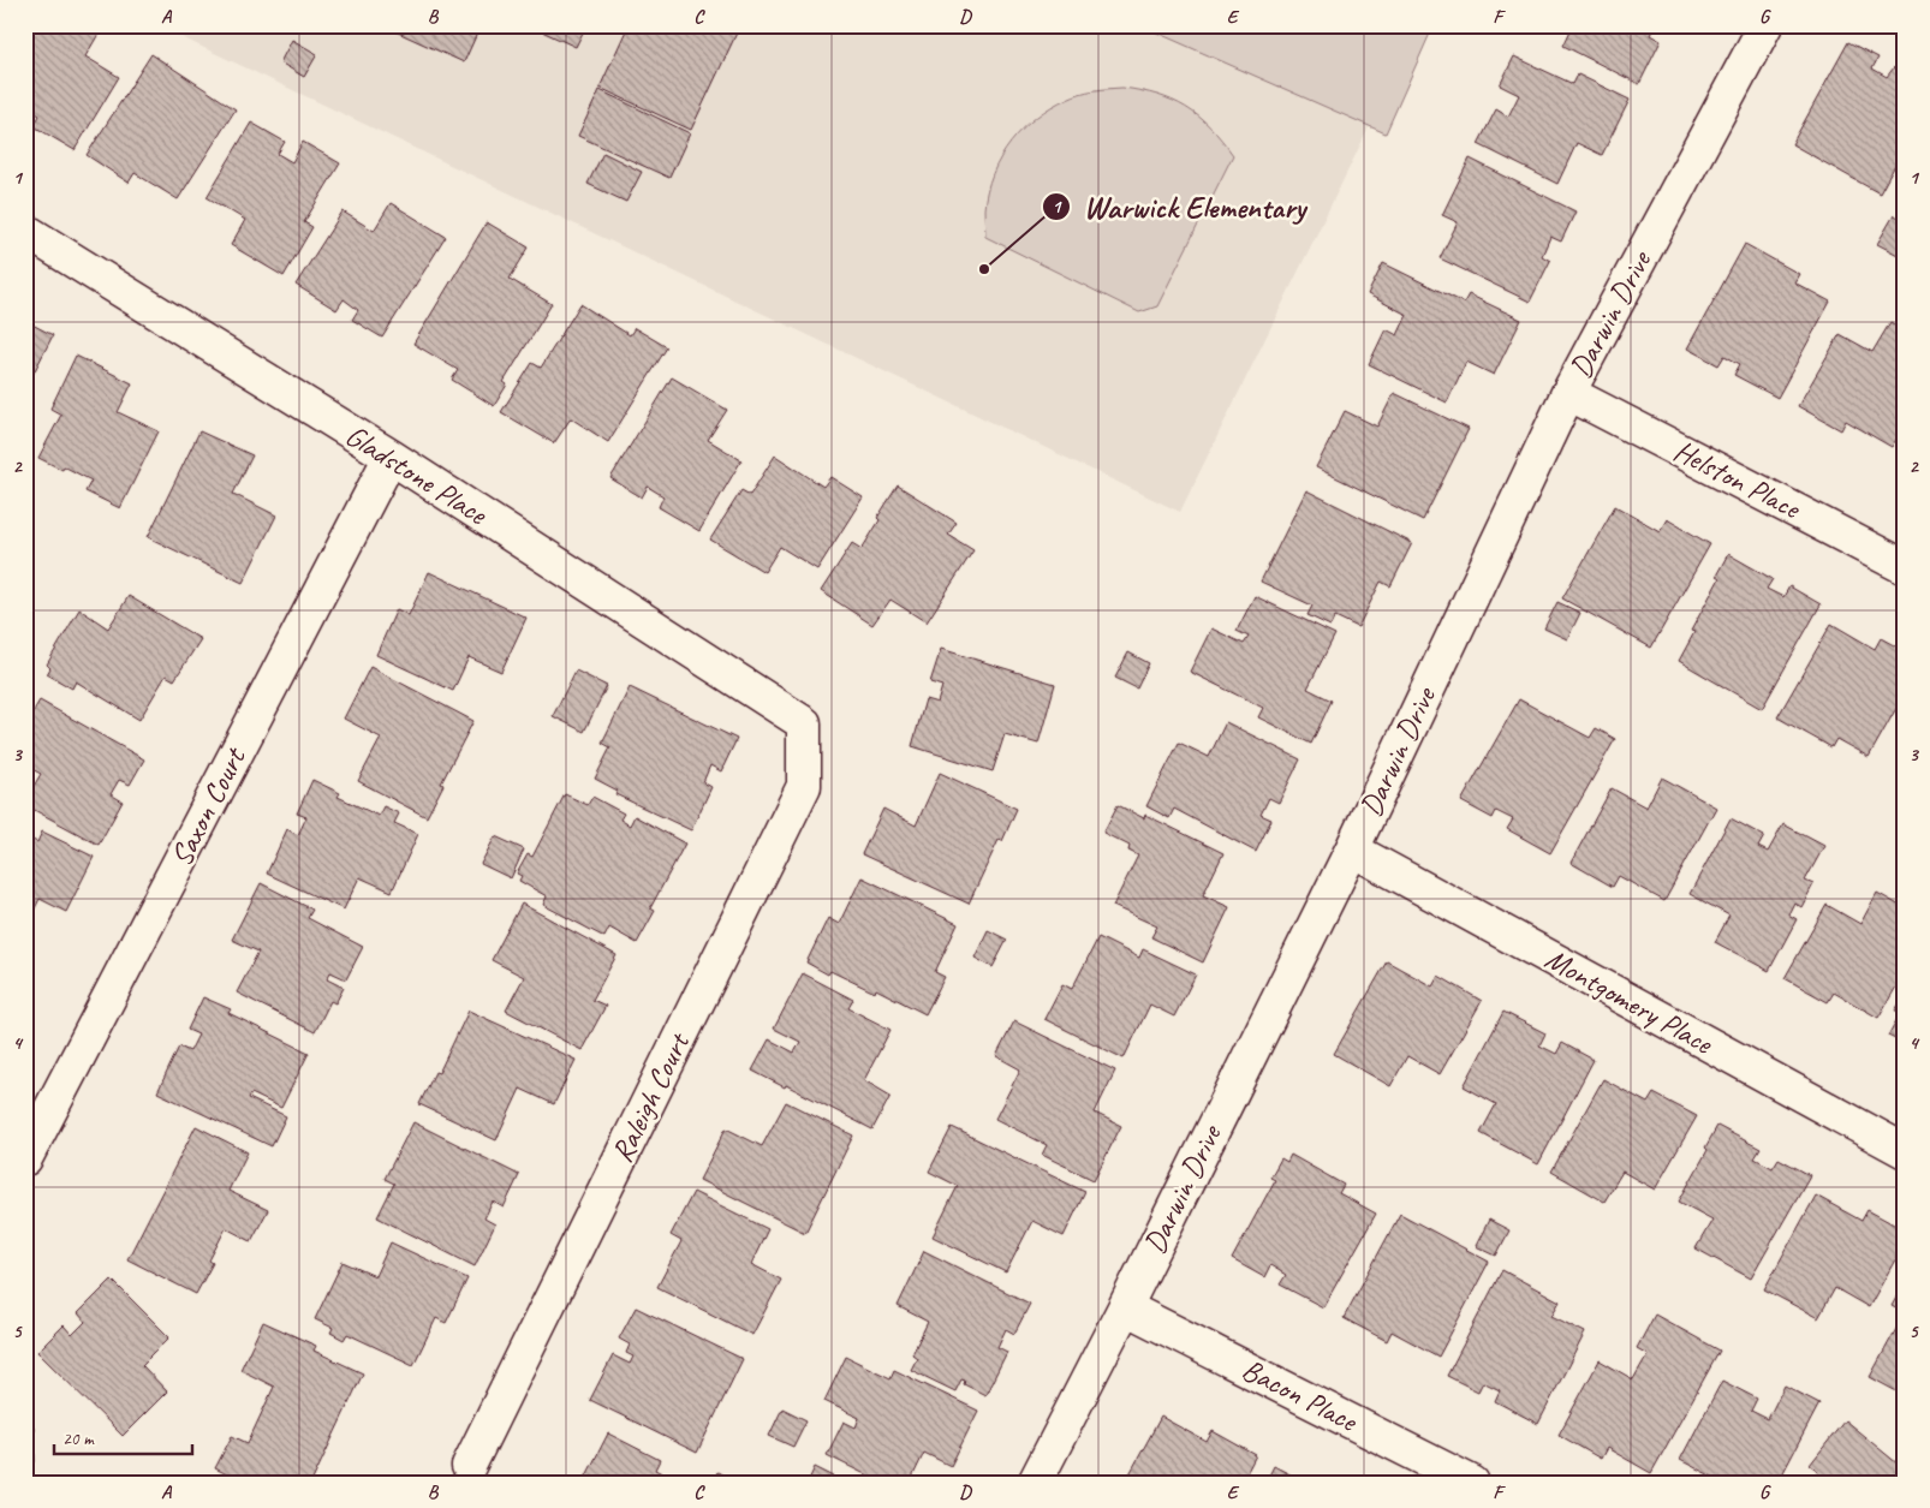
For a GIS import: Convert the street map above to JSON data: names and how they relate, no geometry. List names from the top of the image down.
{
  "streets": {
    "street": [
      "Darwin Drive",
      "Gladstone Place",
      "Helston Place",
      "Saxon Court",
      "Montgomery Place",
      "Raleigh Court",
      "Bacon Place"
    ]
  },
  "crossings": [
    ["Darwin Drive", "Helston Place"],
    ["Darwin Drive", "Montgomery Place"],
    ["Darwin Drive", "Bacon Place"],
    ["Gladstone Place", "Saxon Court"],
    ["Gladstone Place", "Raleigh Court"]
  ],
  "places": ["Warwick Elementary"],
  "scale_bar": "20 m",
  "grid": {
    "columns": [
      "A",
      "B",
      "C",
      "D",
      "E",
      "F",
      "G"
    ],
    "rows": [
      "1",
      "2",
      "3",
      "4",
      "5"
    ]
  }
}
